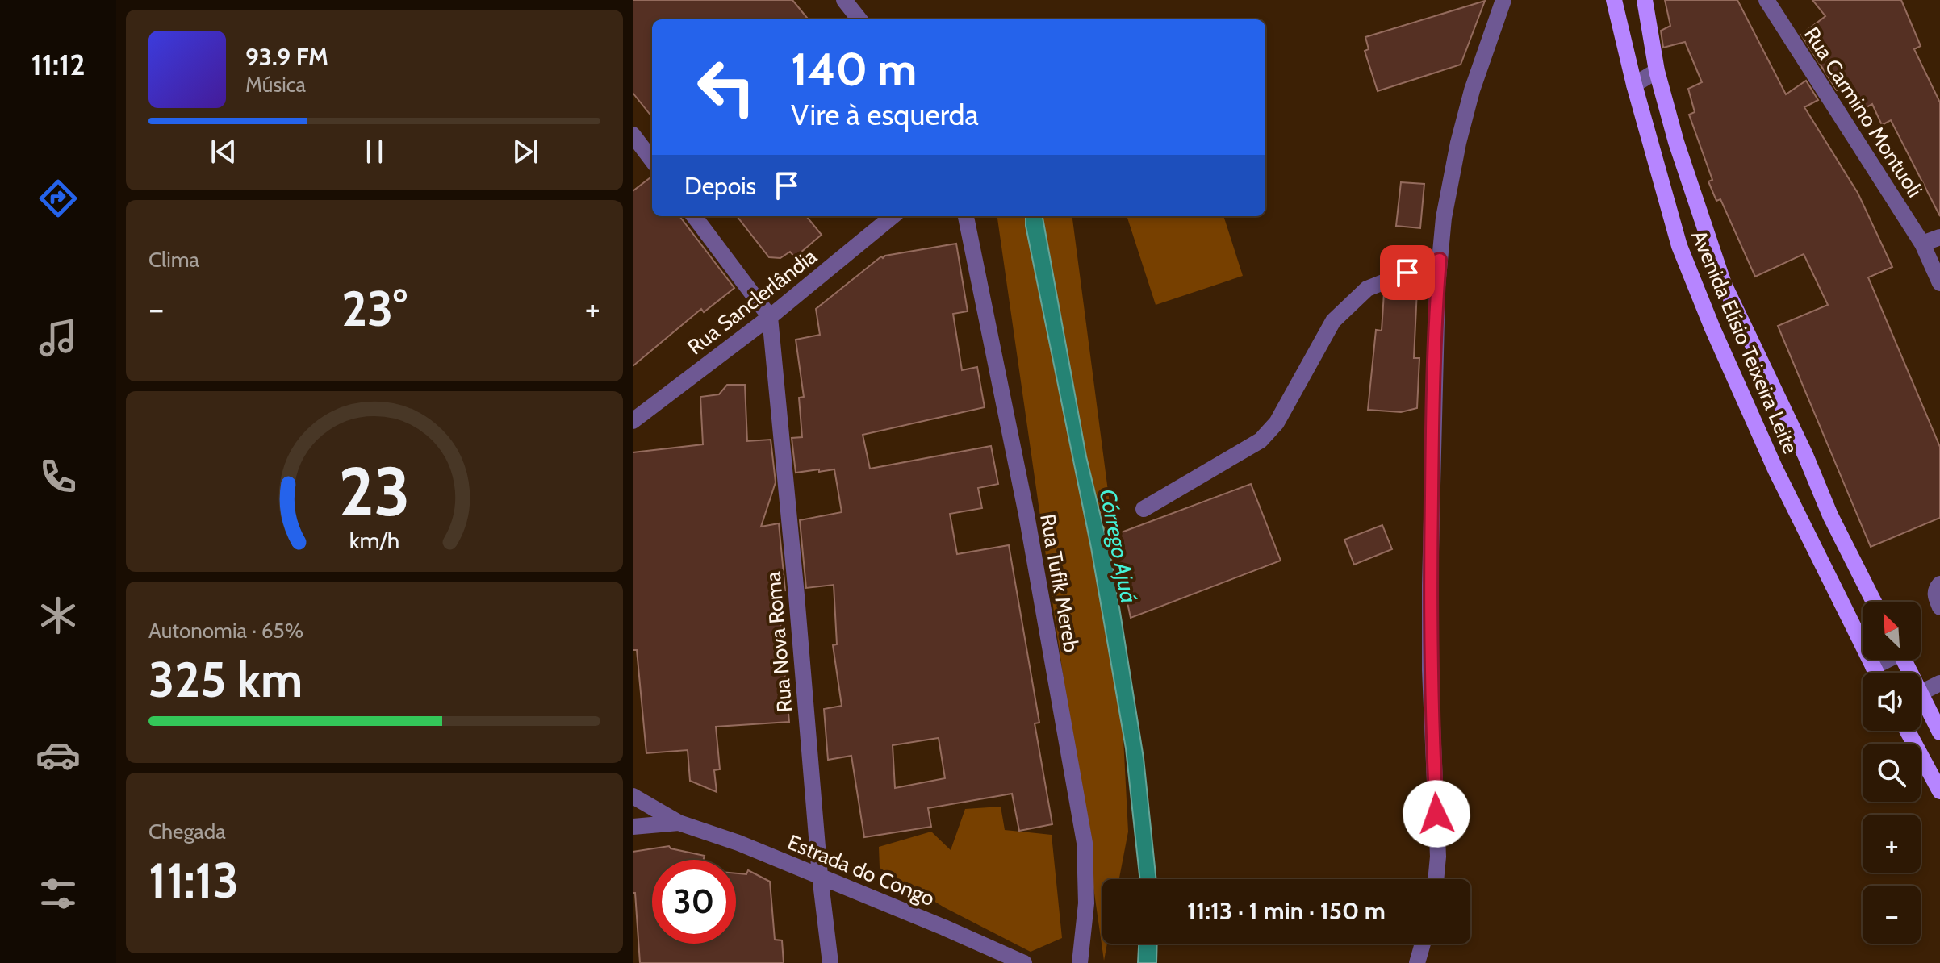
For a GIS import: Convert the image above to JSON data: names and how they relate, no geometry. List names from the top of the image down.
{
  "streets": {
    "main road": ["Avenida Elísio Teixeira Leite"],
    "street": [
      "Rua Carmino Montuoli",
      "Rua Sanclerlândia",
      "Rua Tufik Mereb",
      "Rua Nova Roma",
      "Estrada do Congo"
    ]
  },
  "crossings": [
    ["Rua Sanclerlândia", "Rua Nova Roma"],
    ["Rua Nova Roma", "Estrada do Congo"]
  ],
  "water": ["Córrego Ajuá"],
  "north": "top left",
  "page": {
    "tabs": "11:12",
    "turn": ["140 m", "Vire à esquerda"],
    "song": ["93.9 FM", "Música"],
    "then": "Depois",
    "tile": [
      "Clima",
      ["Autonomia · 65%", "325 km"],
      ["Chegada", "11:13"]
    ],
    "heat": ["−", "23°", "+"],
    "map_buttons": ["+", "−"],
    "limit": "30",
    "trip": "11:13 · 1 min · 150 m",
    "gauge": ["23", "km/h"]
  }
}
